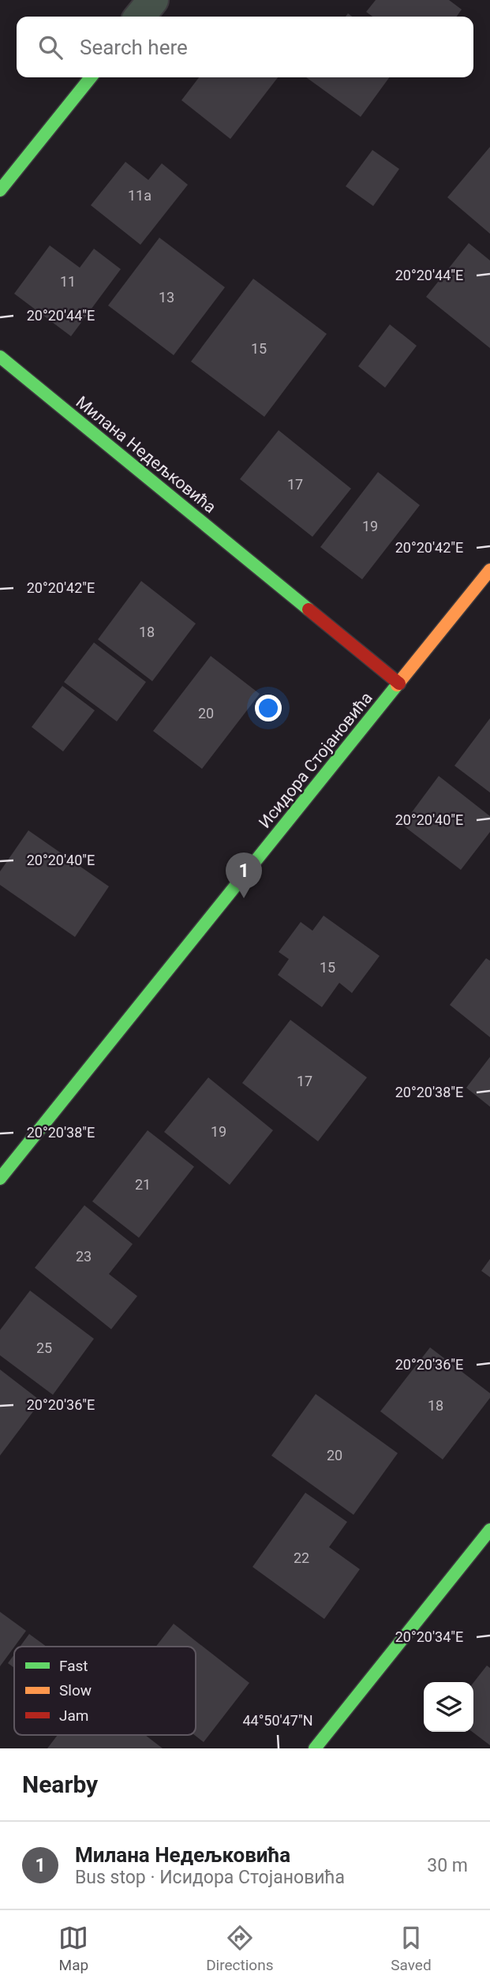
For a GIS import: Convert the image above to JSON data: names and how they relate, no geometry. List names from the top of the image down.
{
  "streets": {
    "street": ["Милана Недељковића", "Исидора Стојановића"]
  },
  "crossings": [
    ["Милана Недељковића", "Исидора Стојановића"]
  ],
  "house_numbers": [
    "11a",
    "11",
    "13",
    "15",
    "17",
    "19",
    "18",
    "20",
    "15",
    "17",
    "19",
    "21",
    "23",
    "25",
    "18",
    "20",
    "22"
  ],
  "legend": ["Fast", "Slow", "Jam"],
  "page": {
    "search": "Search here",
    "pins": "1",
    "heading": "Nearby",
    "list": [
      {
        "mark": "1",
        "name": "Милана Недељковића",
        "note": "Bus stop · Исидора Стојановића",
        "value": "30 m"
      }
    ],
    "nav": ["Map", "Directions", "Saved"]
  },
  "coordinates": [
    "20°20'44\"E",
    "20°20'42\"E",
    "20°20'40\"E",
    "20°20'38\"E",
    "20°20'36\"E",
    "20°20'34\"E",
    "44°50'47\"N"
  ]
}
